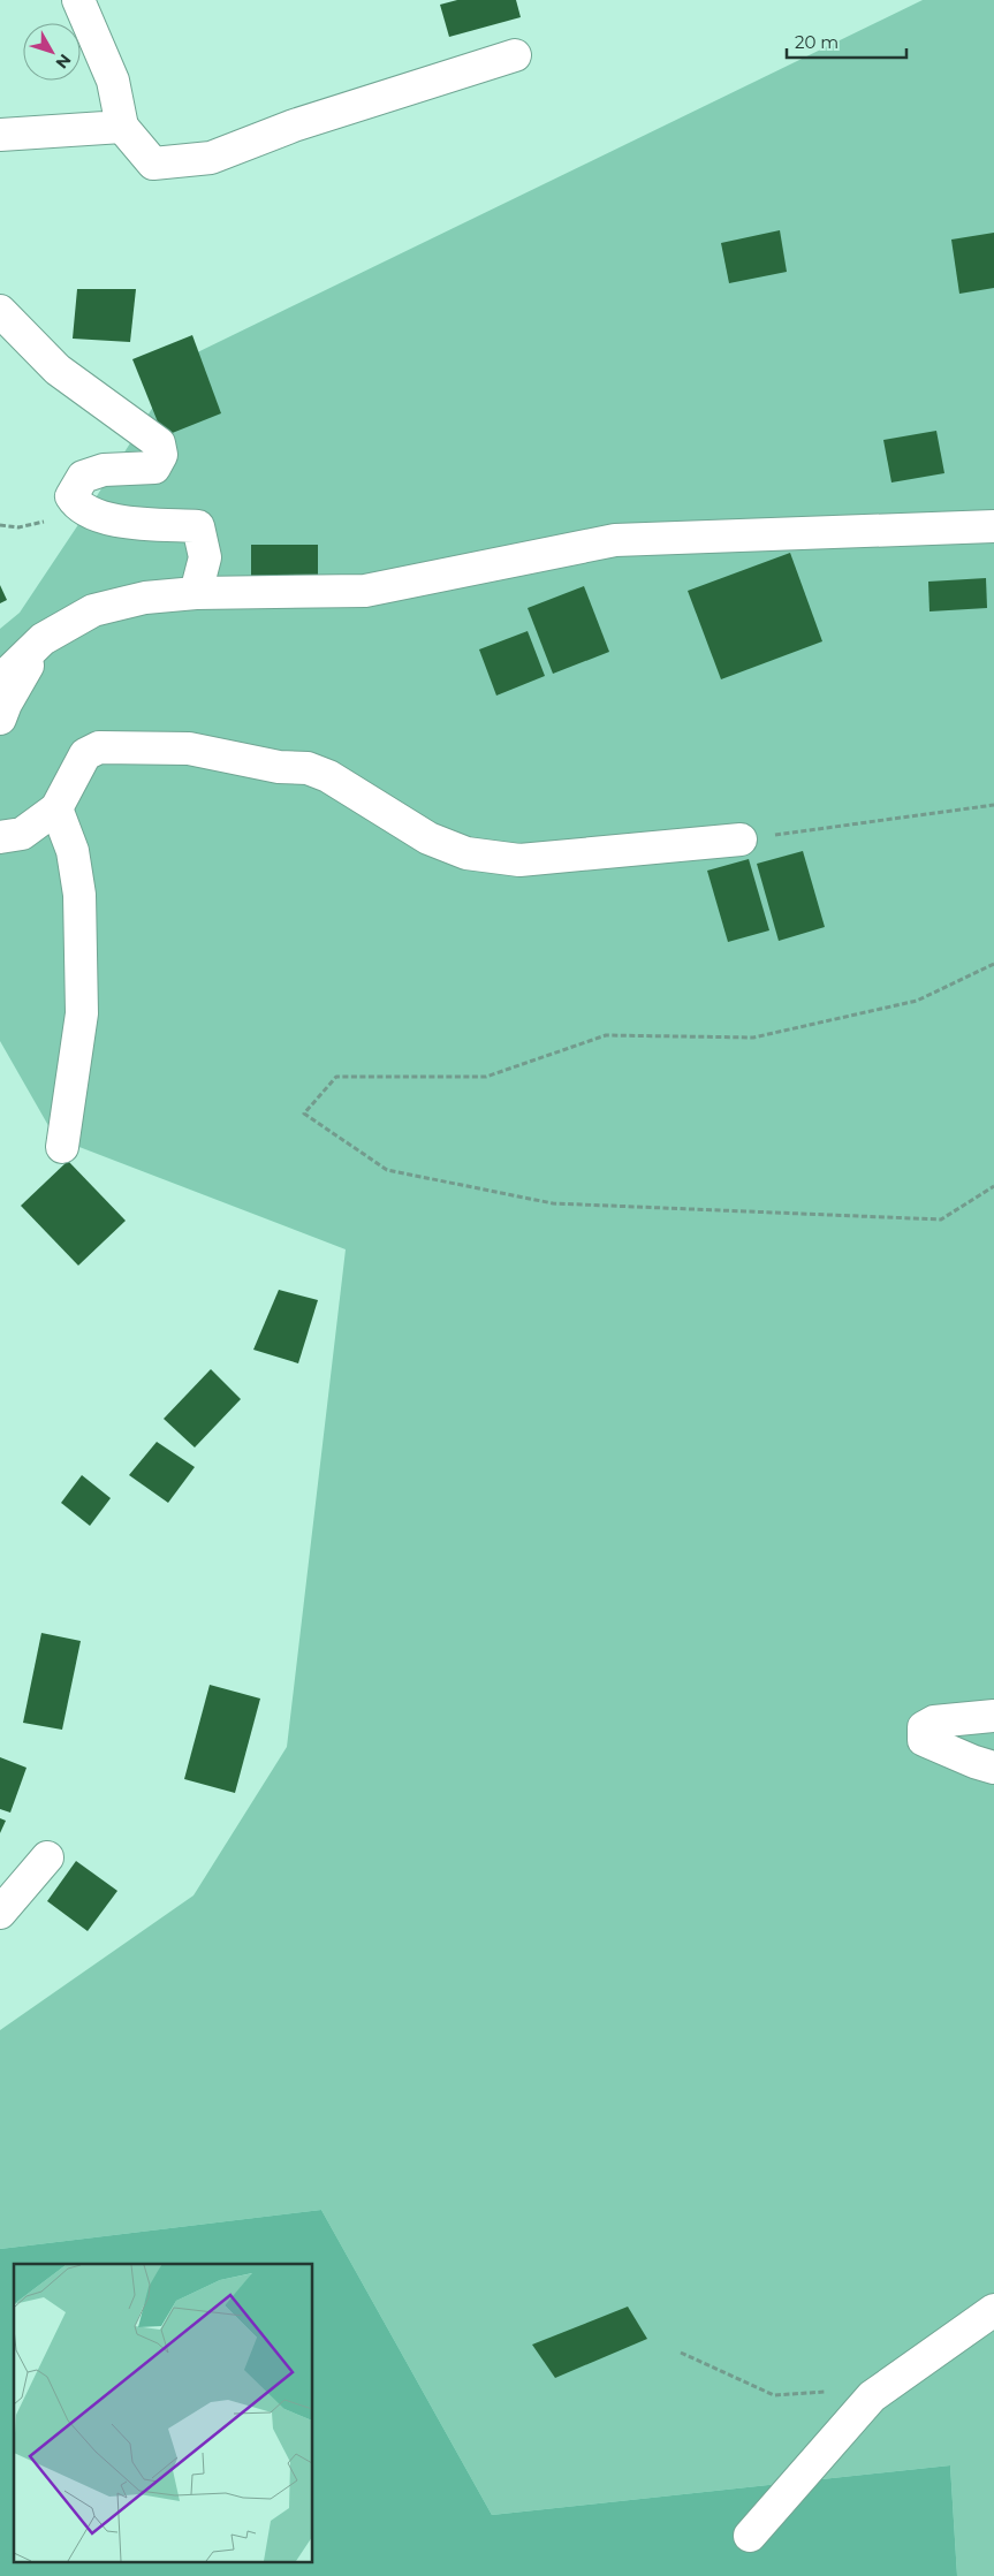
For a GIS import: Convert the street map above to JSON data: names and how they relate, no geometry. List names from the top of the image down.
{
  "scale_bar": "20 m",
  "north": "bottom right"
}
